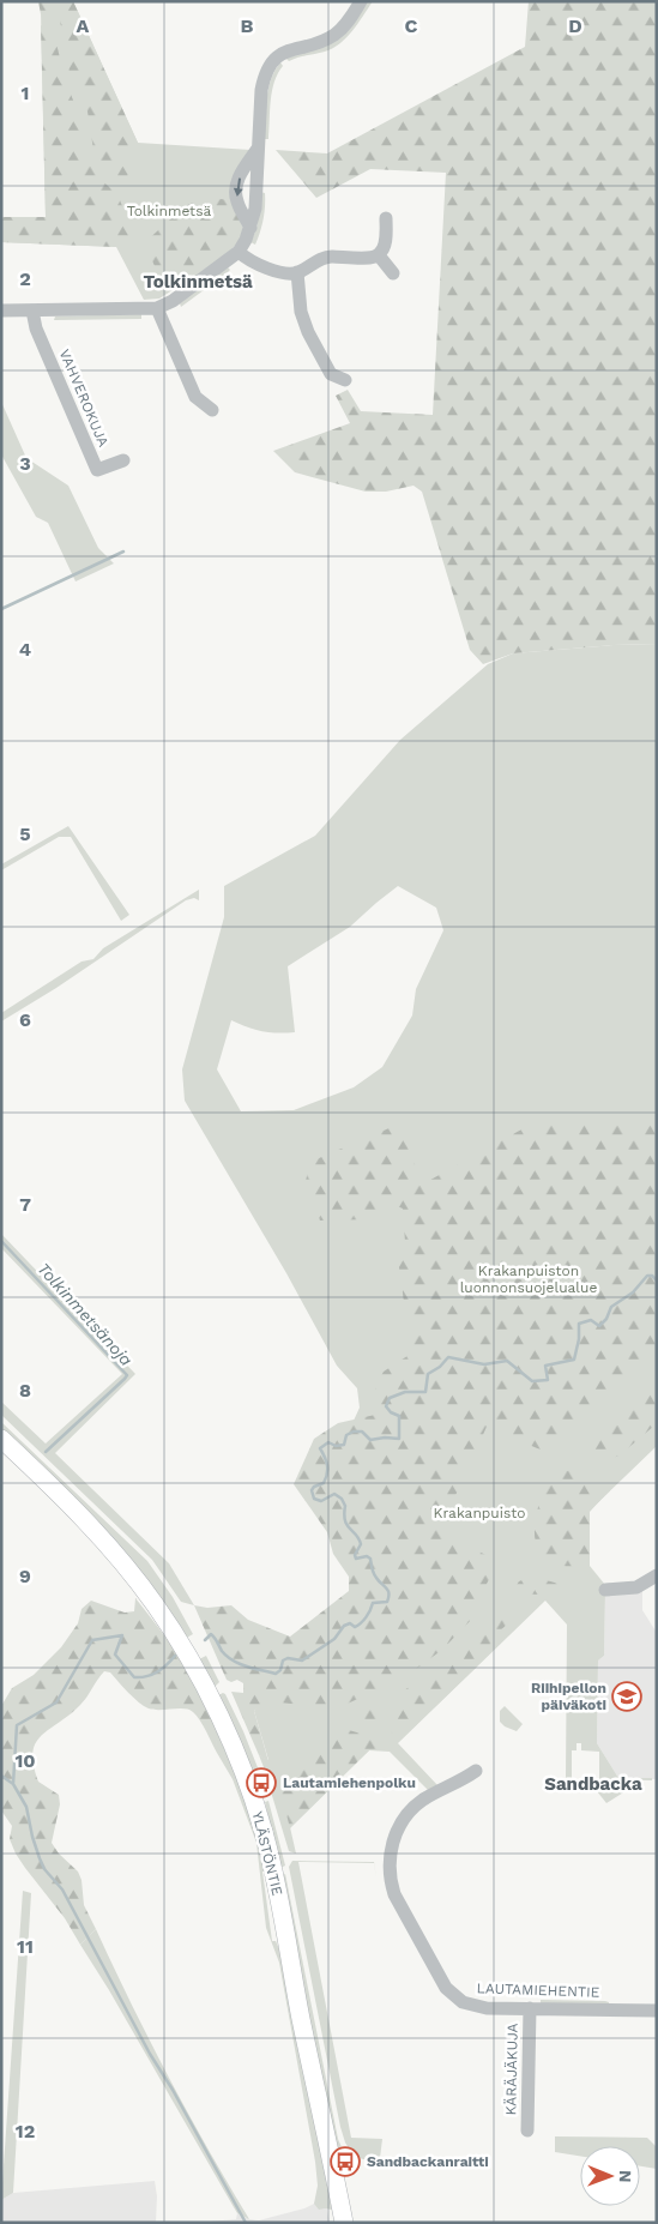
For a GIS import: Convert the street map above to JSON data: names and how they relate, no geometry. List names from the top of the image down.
{
  "streets": {
    "main road": ["YLÄSTÖNTIE"],
    "street": ["VAHVEROKUJA", "LAUTAMIEHENTIE", "KÄRÄJÄKUJA"]
  },
  "crossings": [
    ["LAUTAMIEHENTIE", "KÄRÄJÄKUJA"]
  ],
  "districts": ["Tolkinmetsä", "Sandbacka"],
  "water": ["Tolkinmetsänoja"],
  "parks": ["Tolkinmetsä", "Krakanpuiston luonnonsuojelualue", "Krakanpuisto"],
  "places": {
    "school or university": ["Riihipellon päiväkoti"],
    "bus stop": ["Lautamiehenpolku", "Sandbackanraitti"]
  },
  "north": "right",
  "grid": {
    "columns": [
      "A",
      "B",
      "C",
      "D"
    ],
    "rows": [
      "1",
      "2",
      "3",
      "4",
      "5",
      "6",
      "7",
      "8",
      "9",
      "10",
      "11",
      "12"
    ]
  }
}
